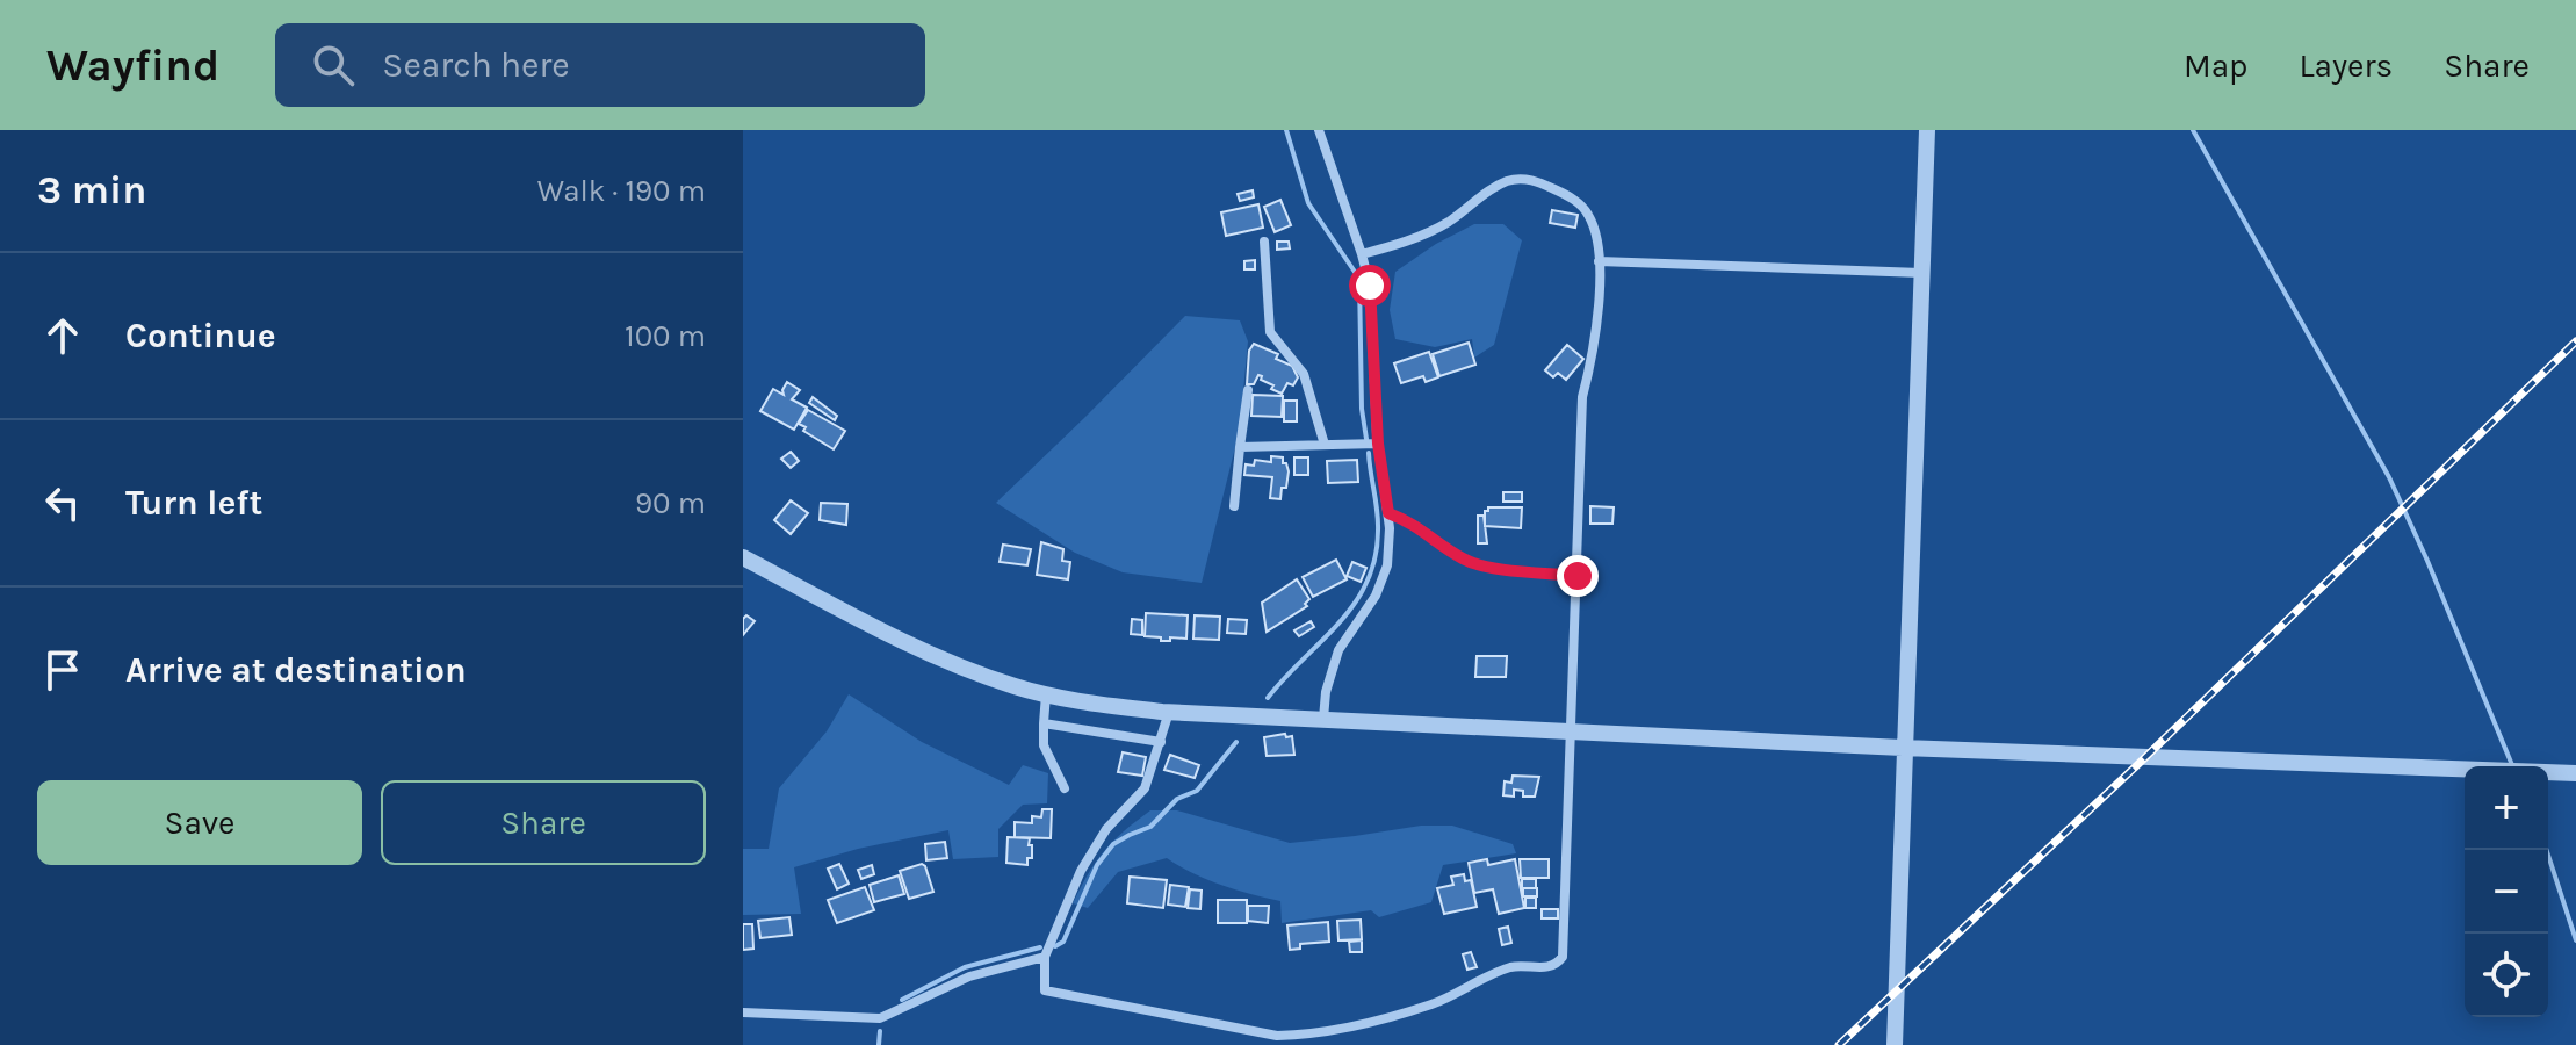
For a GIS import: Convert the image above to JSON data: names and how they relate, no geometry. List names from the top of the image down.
{
  "page": {
    "header": "Wayfind",
    "search": "Search here",
    "nav": ["Map", "Layers", "Share"],
    "heading": ["3 min", "Walk · 190 m"],
    "list": [
      ["Continue", "100 m"],
      ["Turn left", "90 m"],
      "Arrive at destination"
    ],
    "buttons": ["Save", "Share"],
    "map_buttons": ["+", "−"]
  }
}
